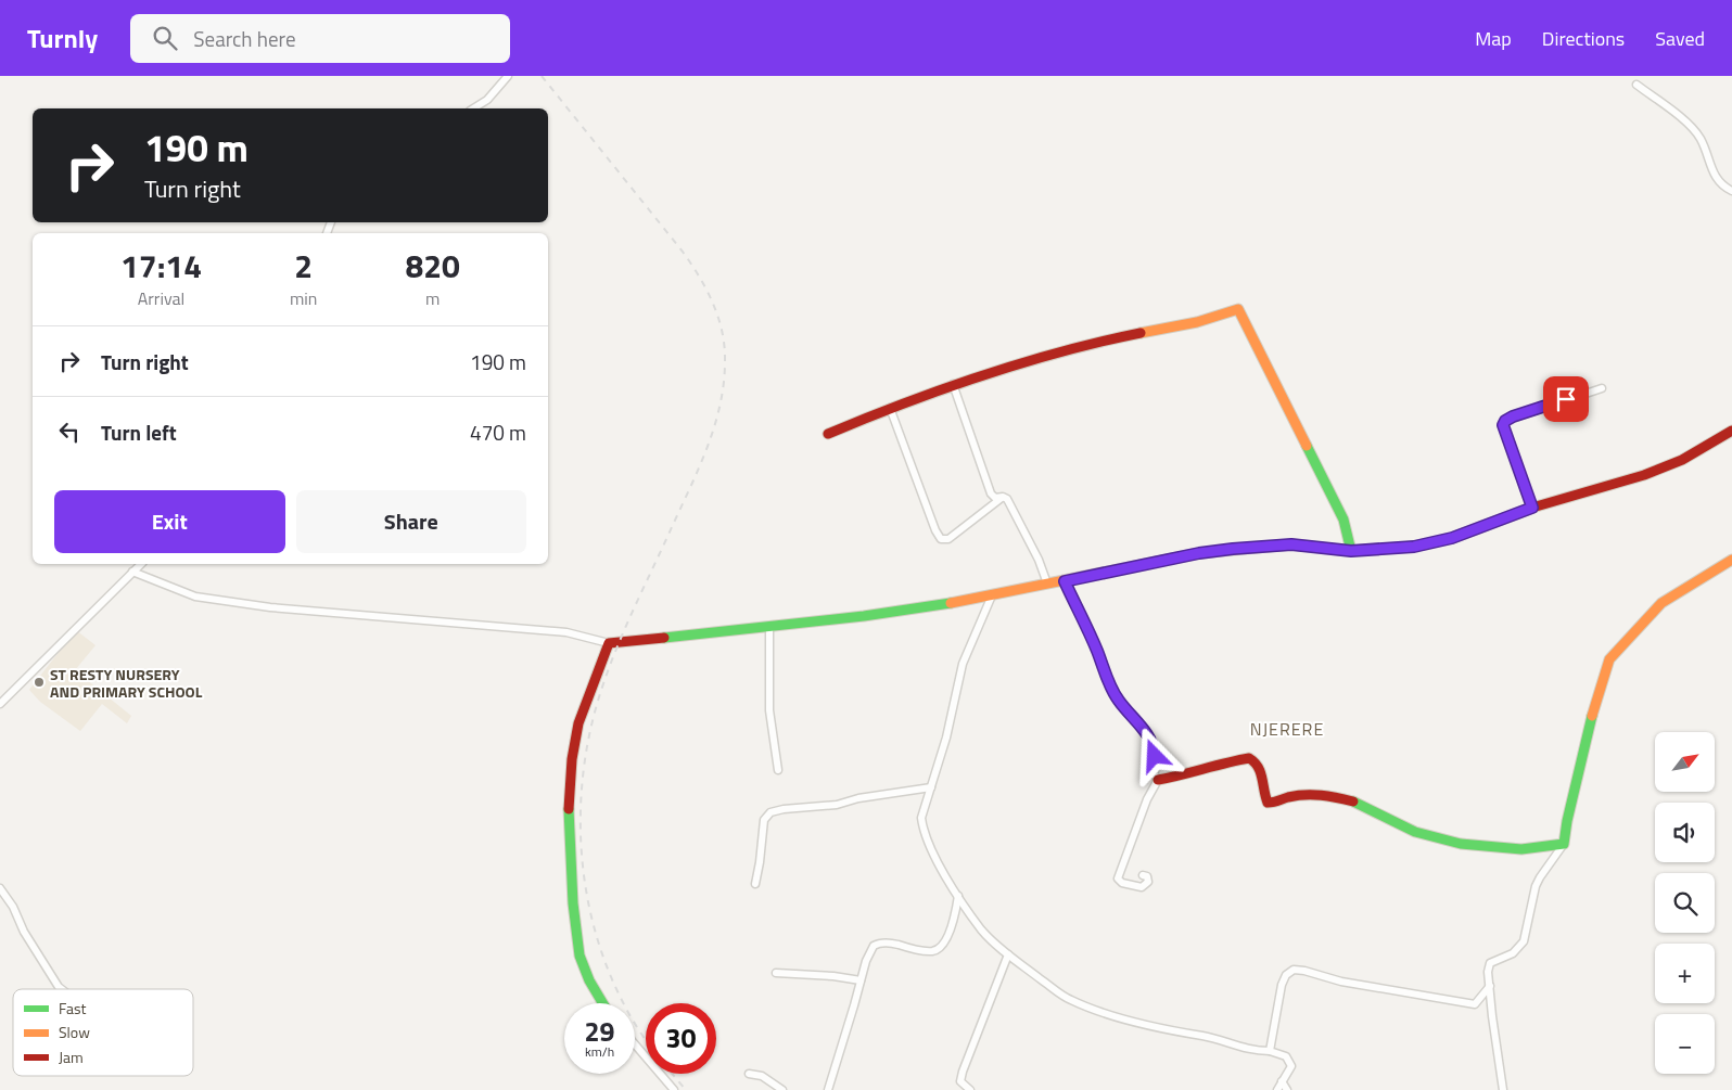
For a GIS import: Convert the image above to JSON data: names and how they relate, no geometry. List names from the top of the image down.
{
  "districts": ["NJERERE"],
  "places": ["ST RESTY NURSERY AND PRIMARY SCHOOL"],
  "legend": ["Fast", "Slow", "Jam"],
  "north": "top right",
  "page": {
    "header": "Turnly",
    "search": "Search here",
    "nav": ["Map", "Directions", "Saved"],
    "turn": ["190 m", "Turn right"],
    "eta": [
      "17:14",
      "Arrival",
      "2",
      "min",
      "820",
      "m"
    ],
    "list": [
      {
        "name": "Turn right",
        "value": "190 m"
      },
      {
        "name": "Turn left",
        "value": "470 m"
      }
    ],
    "buttons": ["Exit", "Share"],
    "map_buttons": ["+", "−"],
    "speed": "29 km/h",
    "limit": "30"
  }
}
